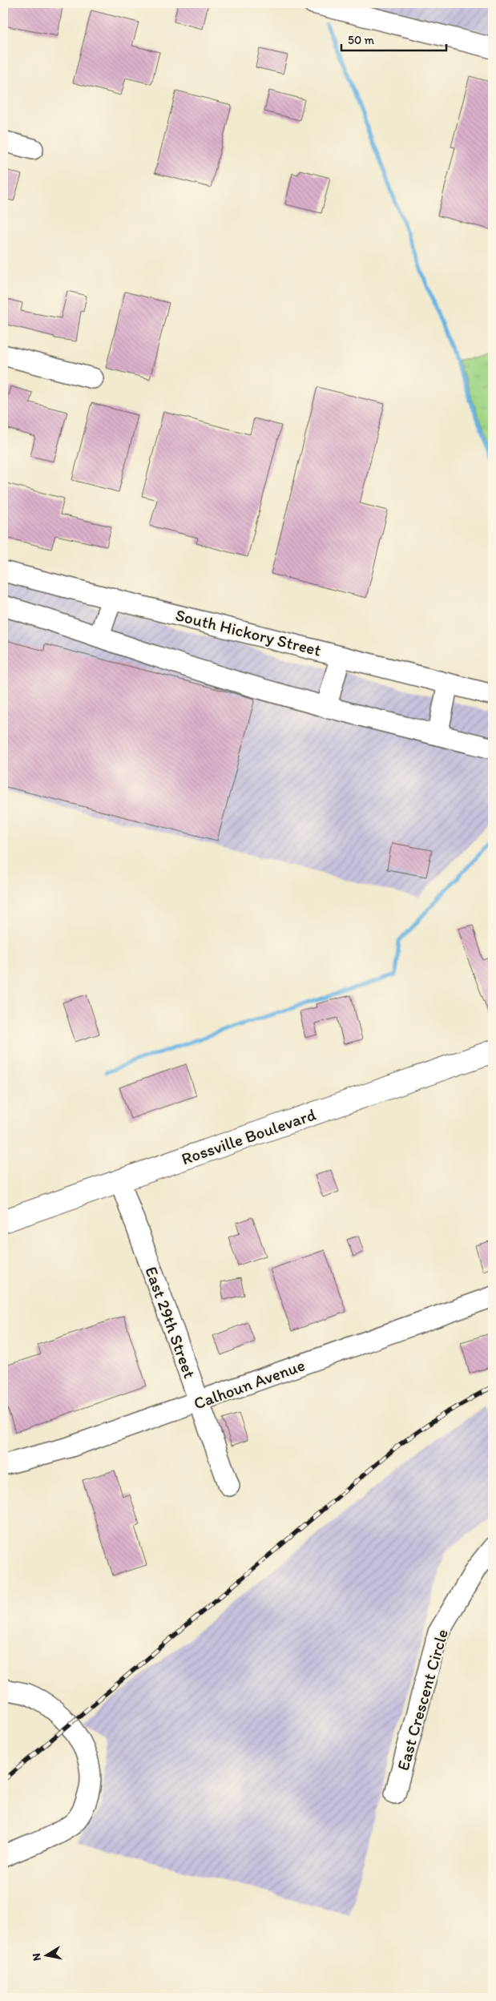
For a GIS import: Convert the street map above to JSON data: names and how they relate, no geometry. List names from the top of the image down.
{
  "streets": {
    "highway": ["Rossville Boulevard"],
    "street": [
      "South Hickory Street",
      "East 29th Street",
      "Calhoun Avenue",
      "East Crescent Circle"
    ]
  },
  "crossings": [
    ["Rossville Boulevard", "East 29th Street"],
    ["East 29th Street", "Calhoun Avenue"]
  ],
  "scale_bar": "50 m",
  "north": "left"
}
